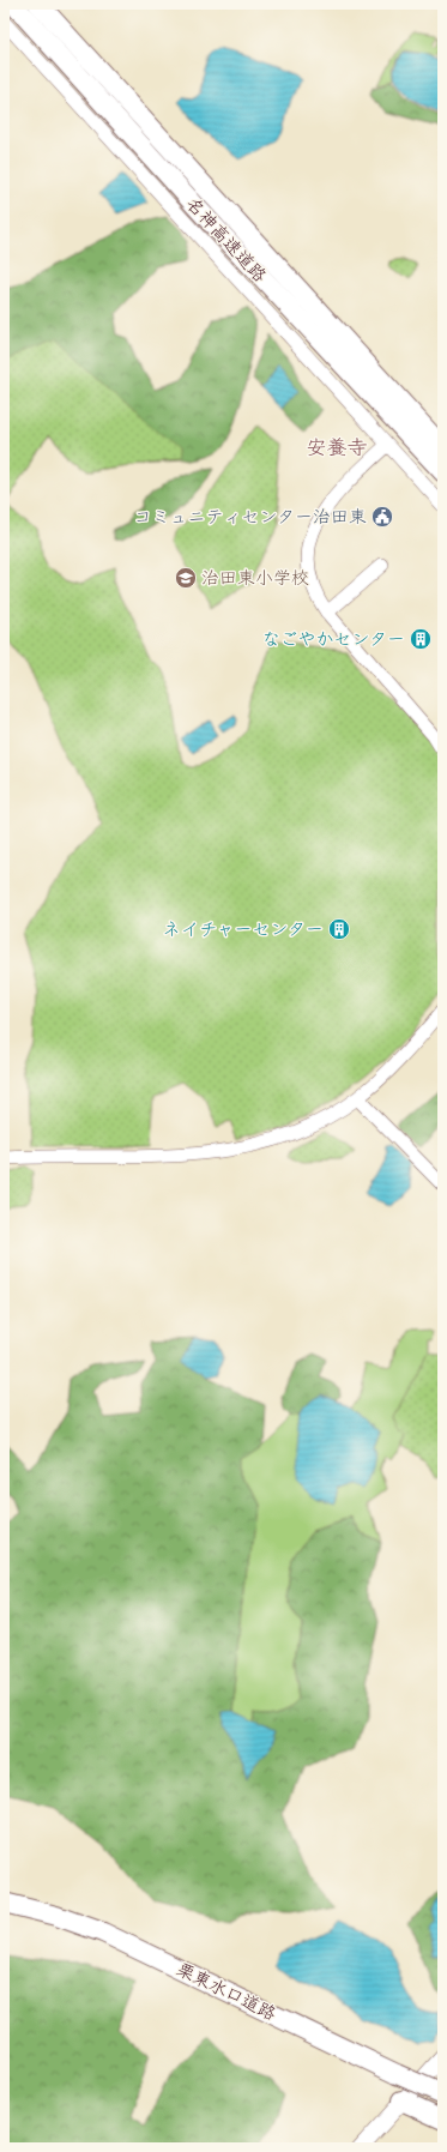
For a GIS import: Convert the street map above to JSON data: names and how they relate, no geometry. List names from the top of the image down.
{
  "streets": {
    "highway": ["名神高速道路", "栗東水口道路"]
  },
  "districts": ["安養寺"],
  "places": {
    "public building": ["コミュニティセンター治田東"],
    "school or university": ["治田東小学校"],
    "building": ["なごやかセンター", "ネイチャーセンター"]
  }
}
